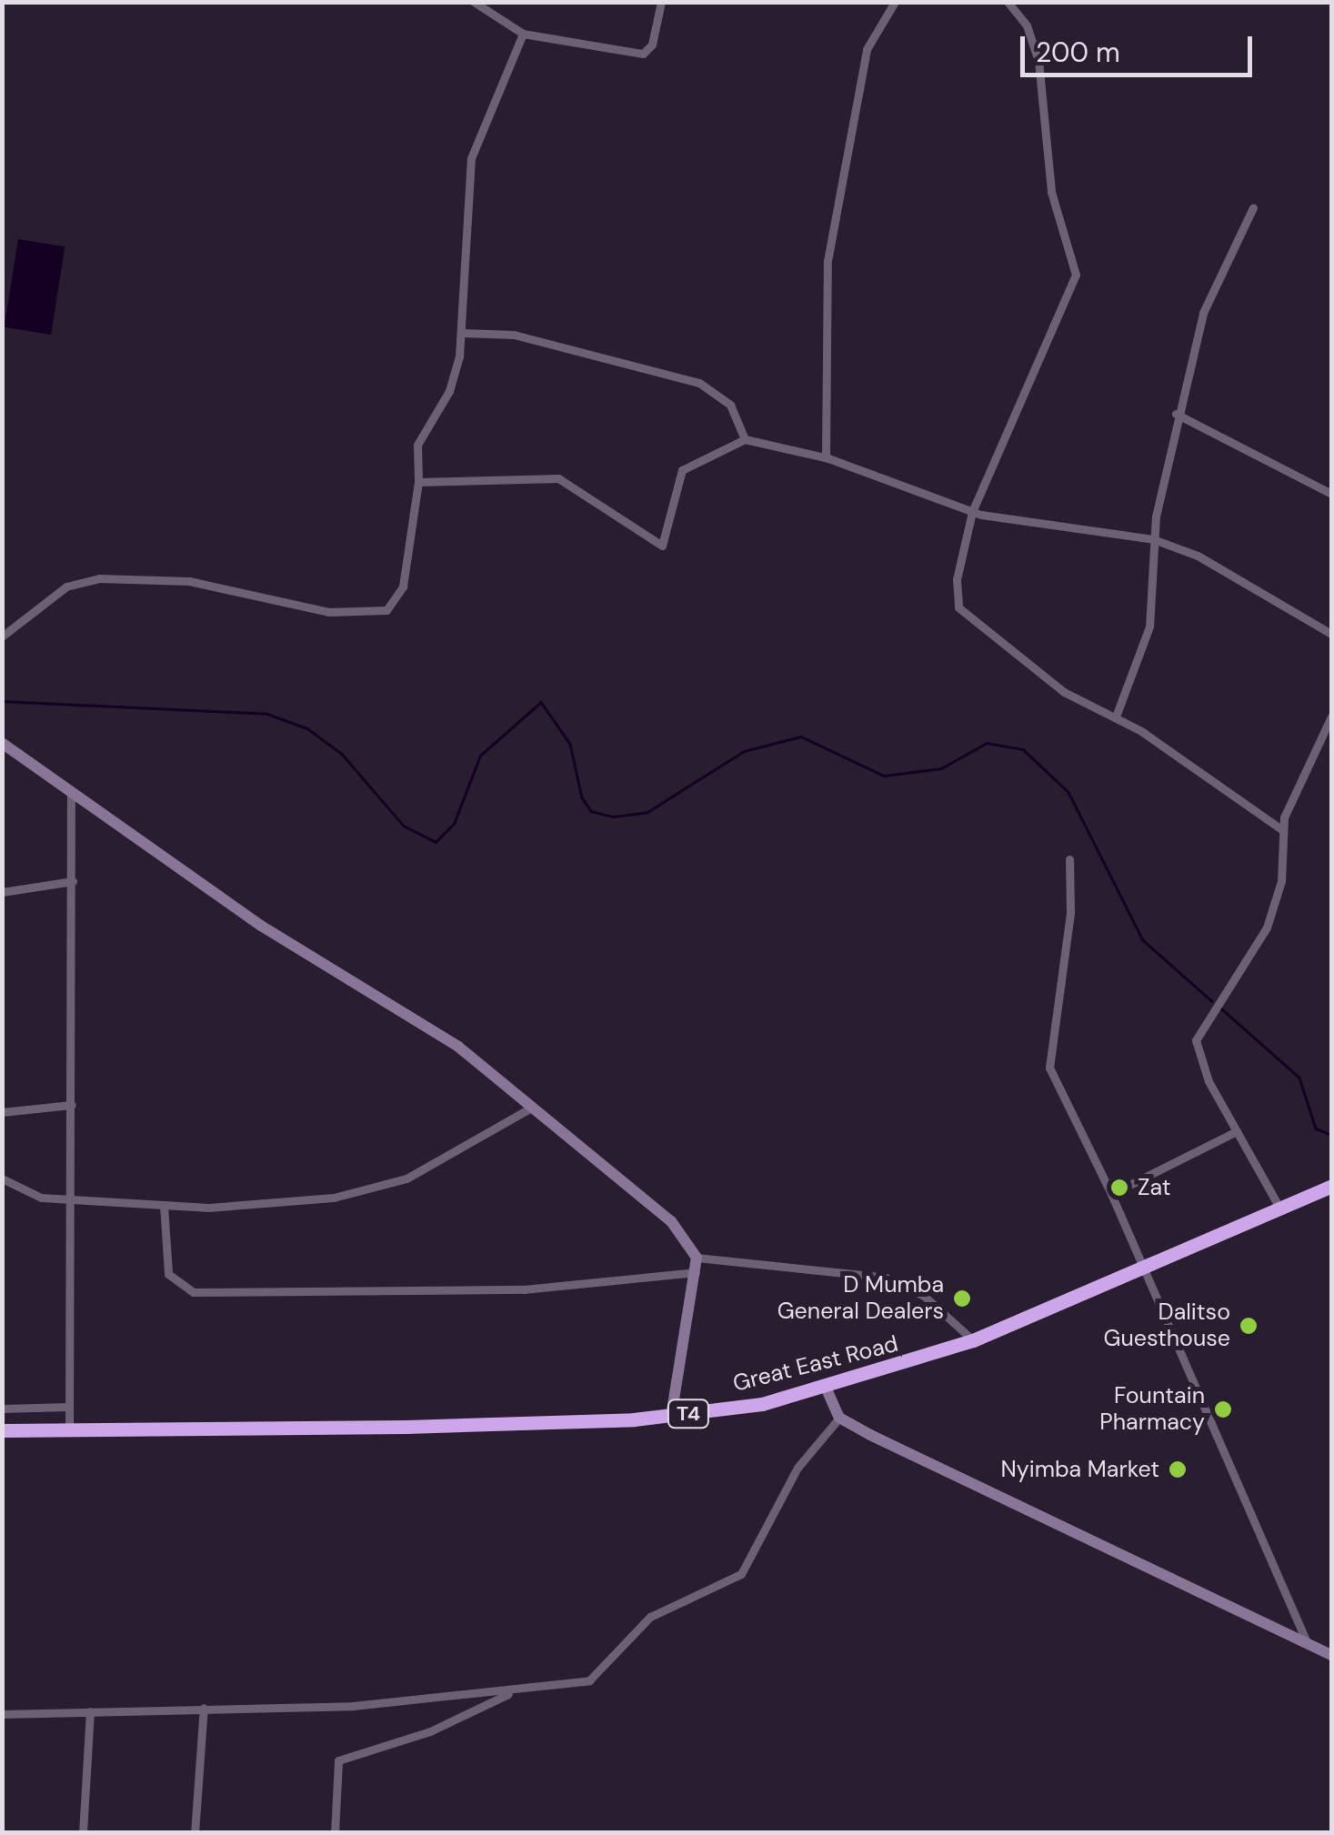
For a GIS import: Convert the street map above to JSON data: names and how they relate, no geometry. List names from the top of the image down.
{
  "streets": {
    "highway": ["Great East Road", "T4"]
  },
  "places": [
    "Zat",
    "D Mumba General Dealers",
    "Dalitso Guesthouse",
    "Fountain Pharmacy",
    "Nyimba Market"
  ],
  "scale_bar": "200 m"
}
